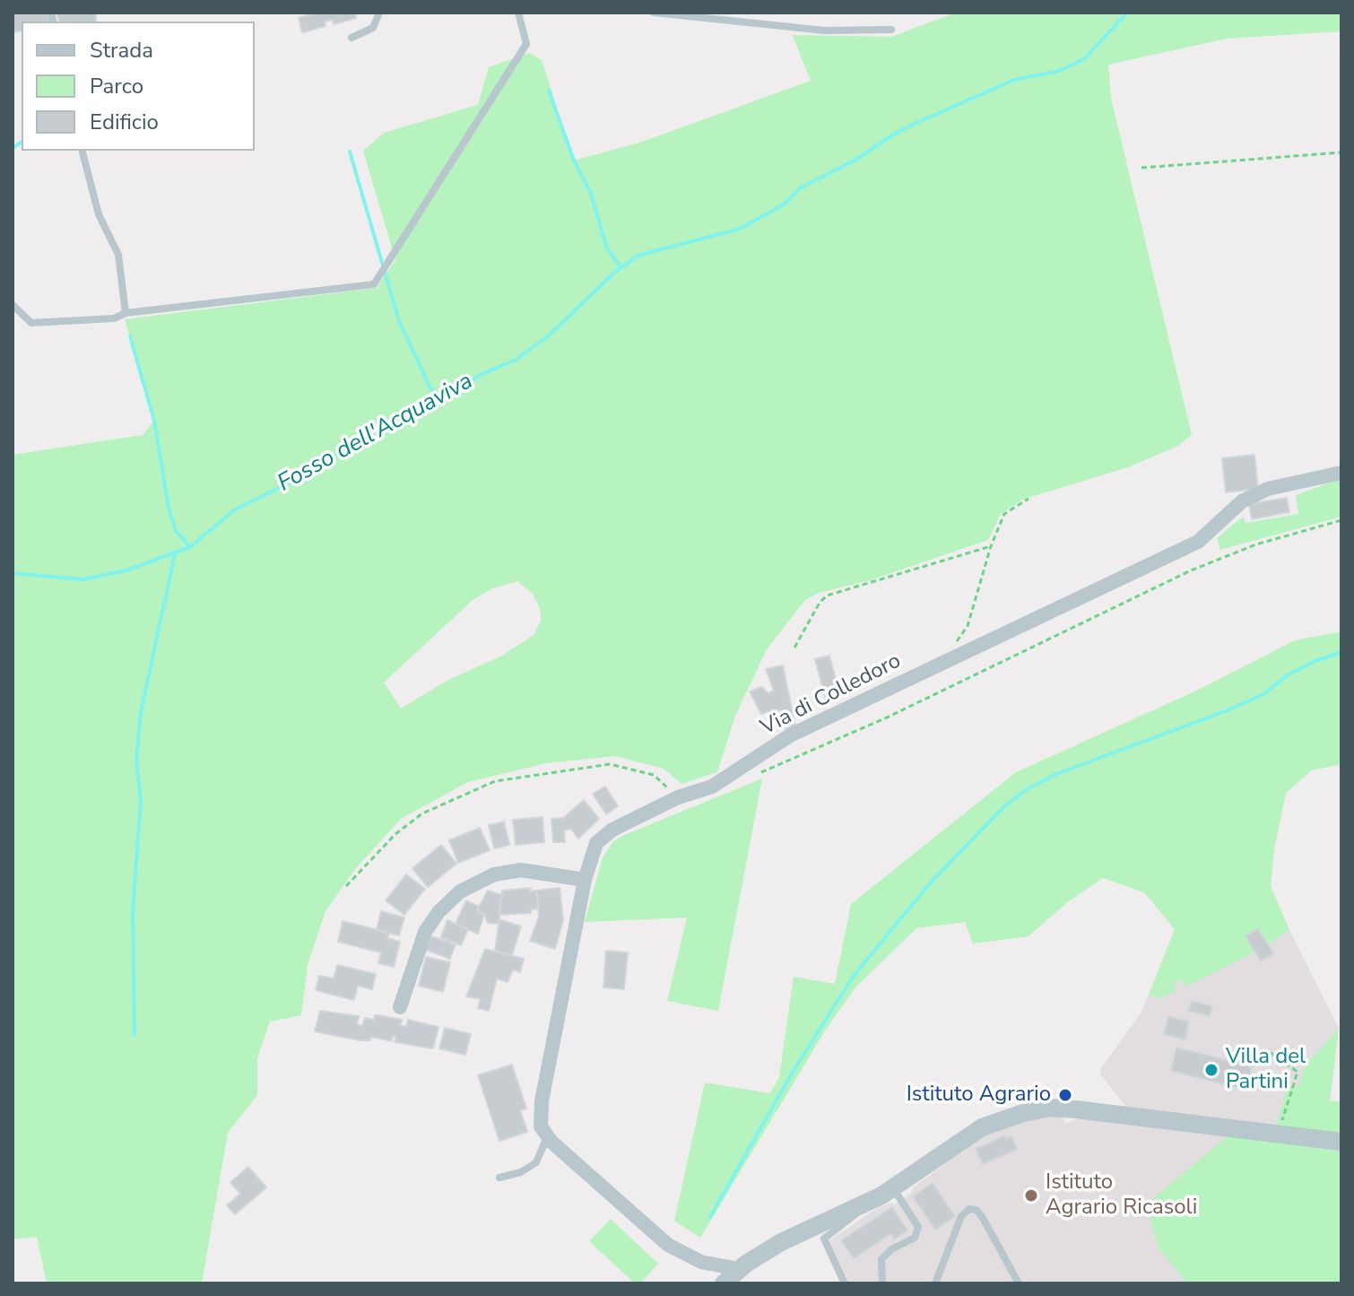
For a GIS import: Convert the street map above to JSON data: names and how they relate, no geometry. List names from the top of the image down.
{
  "streets": {
    "street": ["Via di Colledoro"]
  },
  "water": ["Fosso dell'Acquaviva"],
  "places": ["Villa del Partini", "Istituto Agrario", "Istituto Agrario Ricasoli"],
  "legend": ["Strada", "Parco", "Edificio"]
}
